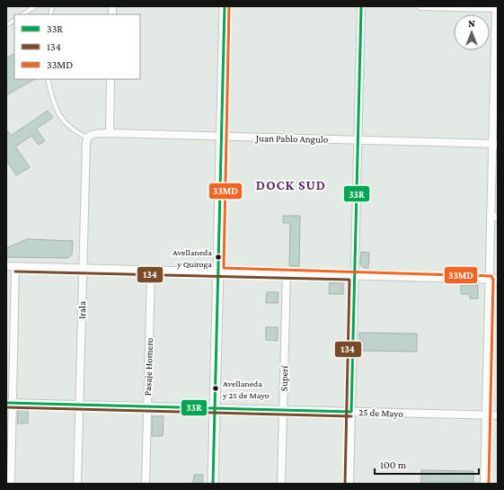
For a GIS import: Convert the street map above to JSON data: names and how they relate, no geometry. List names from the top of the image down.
{
  "streets": {
    "street": [
      "Juan Pablo Angulo",
      "Irala",
      "Pasaje Homero",
      "Superí",
      "25 de Mayo"
    ]
  },
  "crossings": [
    ["Juan Pablo Angulo", "Irala"],
    ["Irala", "25 de Mayo"],
    ["Pasaje Homero", "25 de Mayo"],
    ["Superí", "25 de Mayo"]
  ],
  "districts": ["DOCK SUD"],
  "places": ["Avellaneda y Quiroga", "Avellaneda y 25 de Mayo"],
  "lines": ["transit line 33R", "transit line 33MD", "transit line 134"],
  "legend": ["33R", "134", "33MD"],
  "scale_bar": "100 m",
  "north": "top"
}
